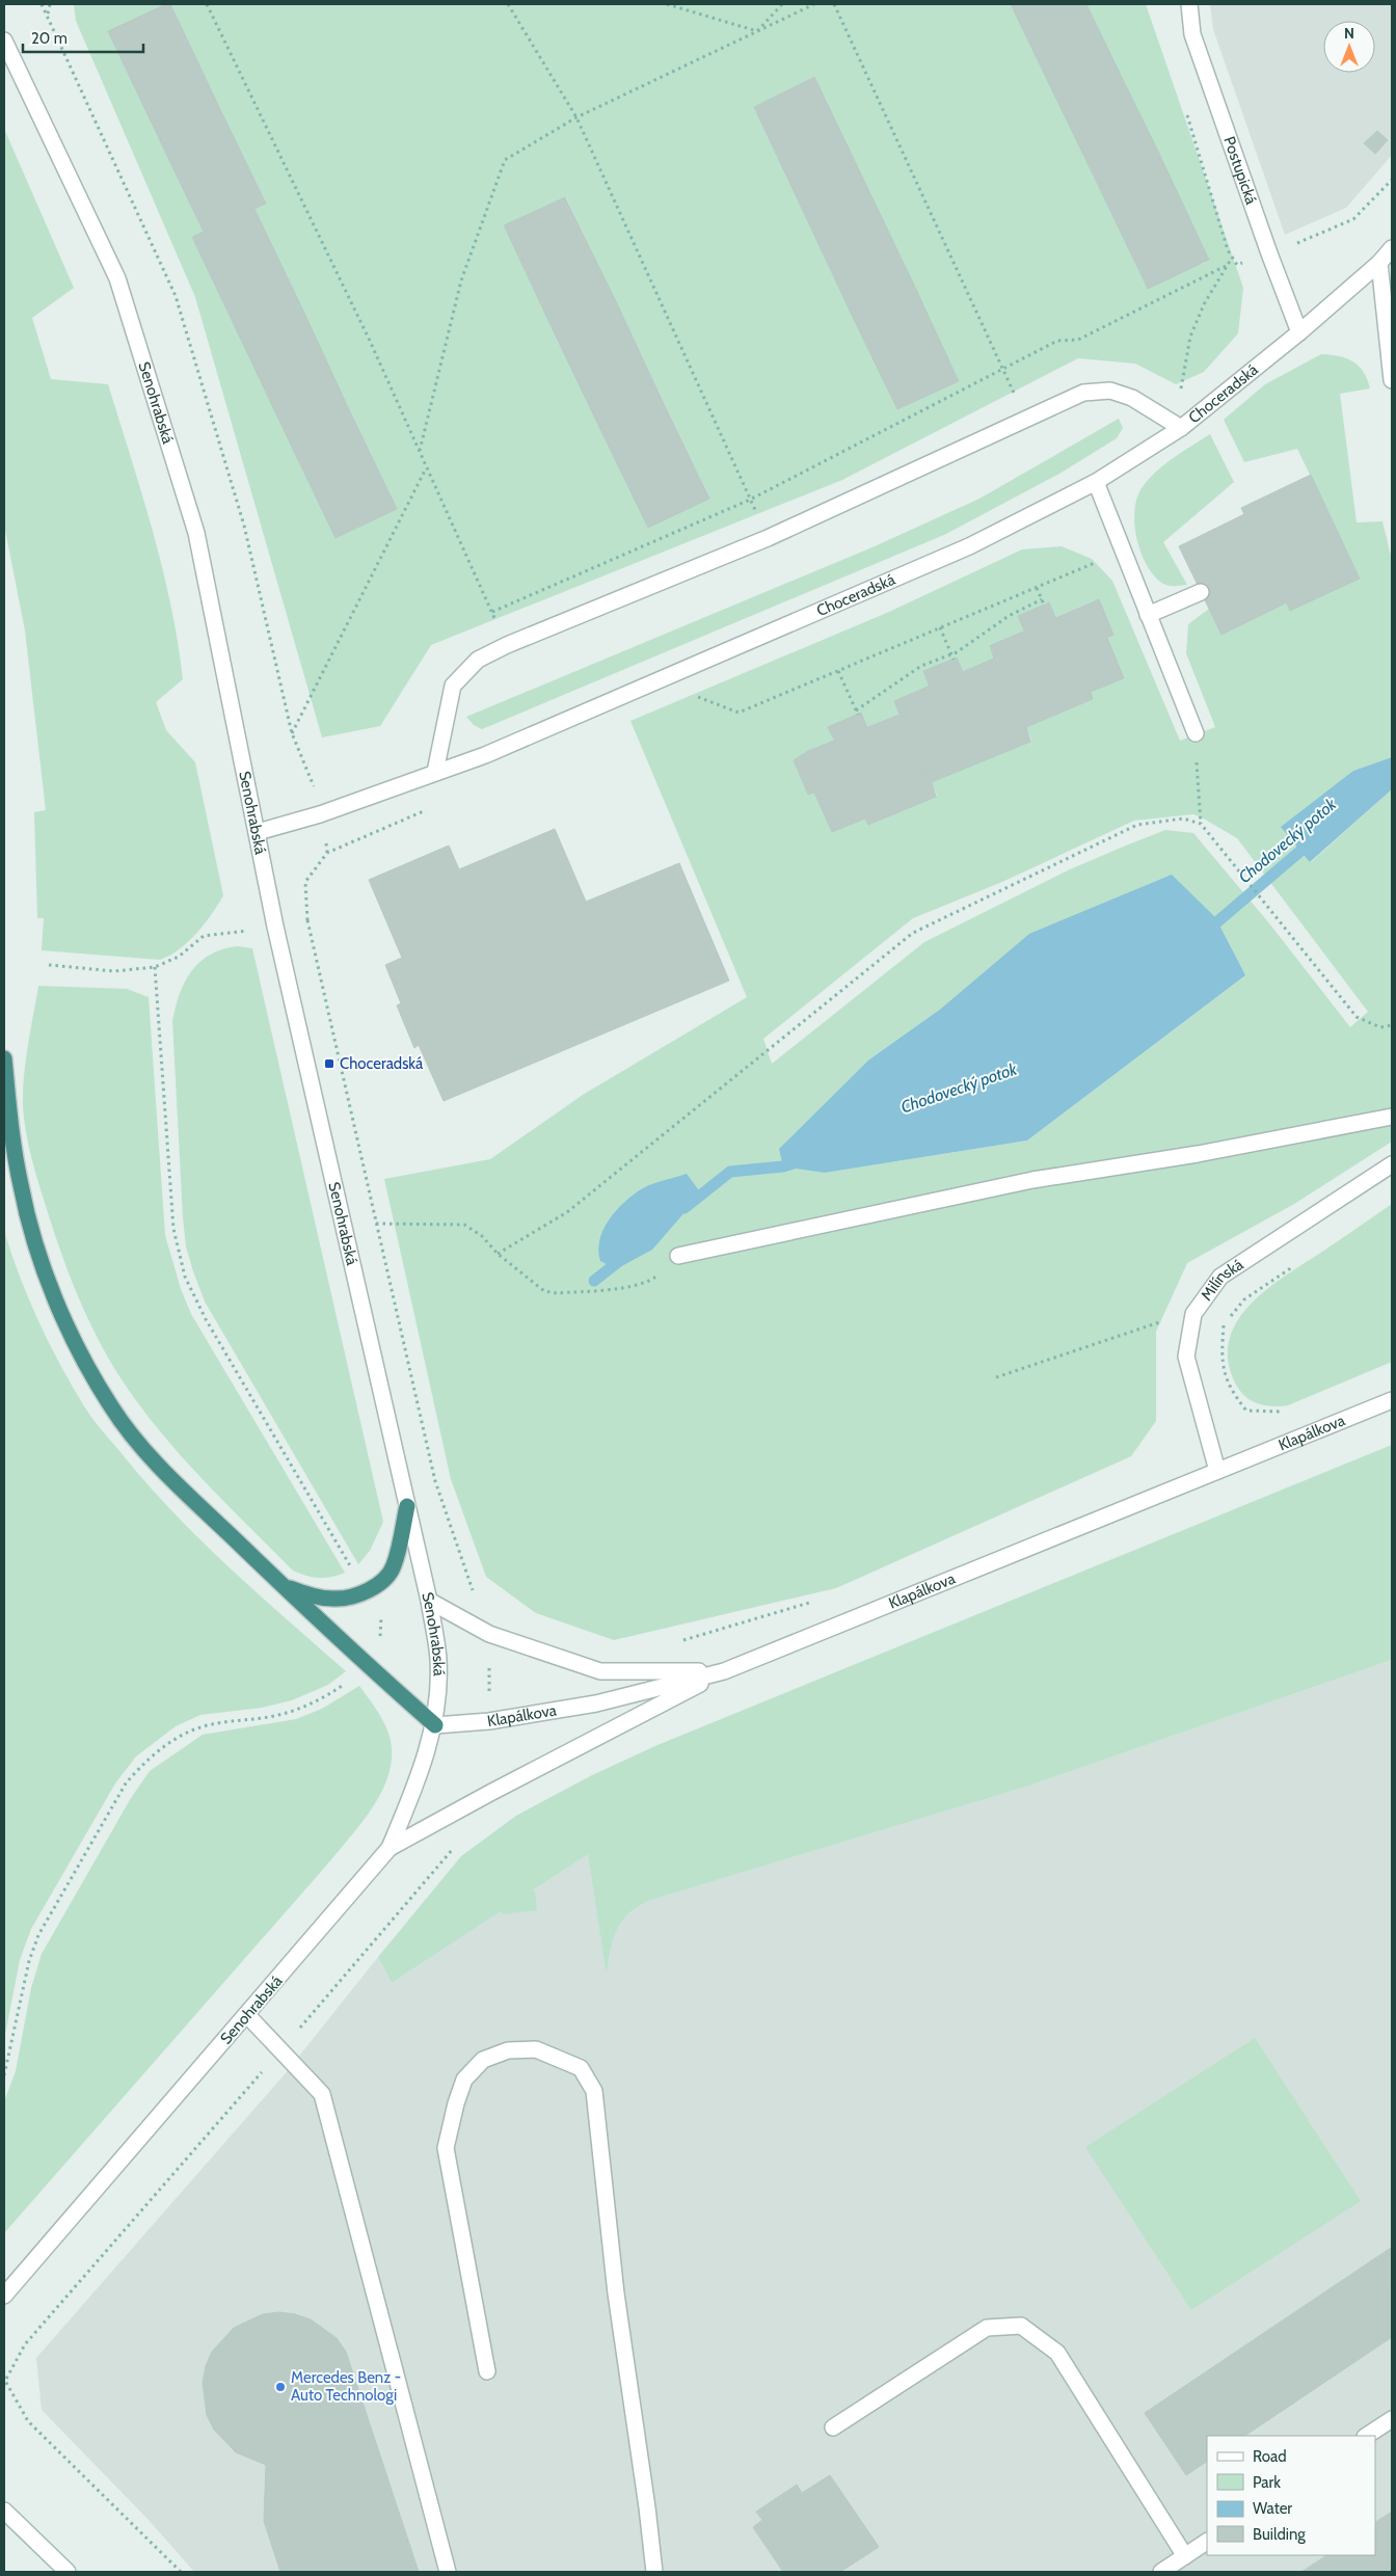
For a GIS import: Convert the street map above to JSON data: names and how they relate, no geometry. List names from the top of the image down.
{
  "streets": {
    "street": [
      "Postupická",
      "Choceradská",
      "Senohrabská",
      "Milínská",
      "Klapálkova"
    ]
  },
  "crossings": [
    ["Postupická", "Choceradská"],
    ["Choceradská", "Senohrabská"],
    ["Senohrabská", "Klapálkova"],
    ["Milínská", "Klapálkova"]
  ],
  "water": ["Chodovecký potok"],
  "places": {
    "transit": ["Choceradská"],
    "other": ["Mercedes Benz - Auto Technologi"]
  },
  "legend": [
    "Road",
    "Park",
    "Water",
    "Building"
  ],
  "scale_bar": "20 m",
  "north": "top"
}
